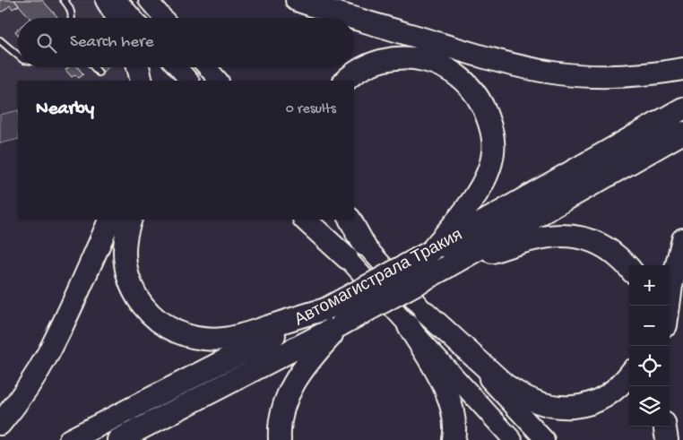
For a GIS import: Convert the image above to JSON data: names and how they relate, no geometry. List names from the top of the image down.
{
  "streets": {
    "highway": ["Автомагистрала Тракия"]
  },
  "page": {
    "search": "Search here",
    "heading": ["Nearby", "0 results"],
    "map_buttons": ["+", "−"]
  }
}
